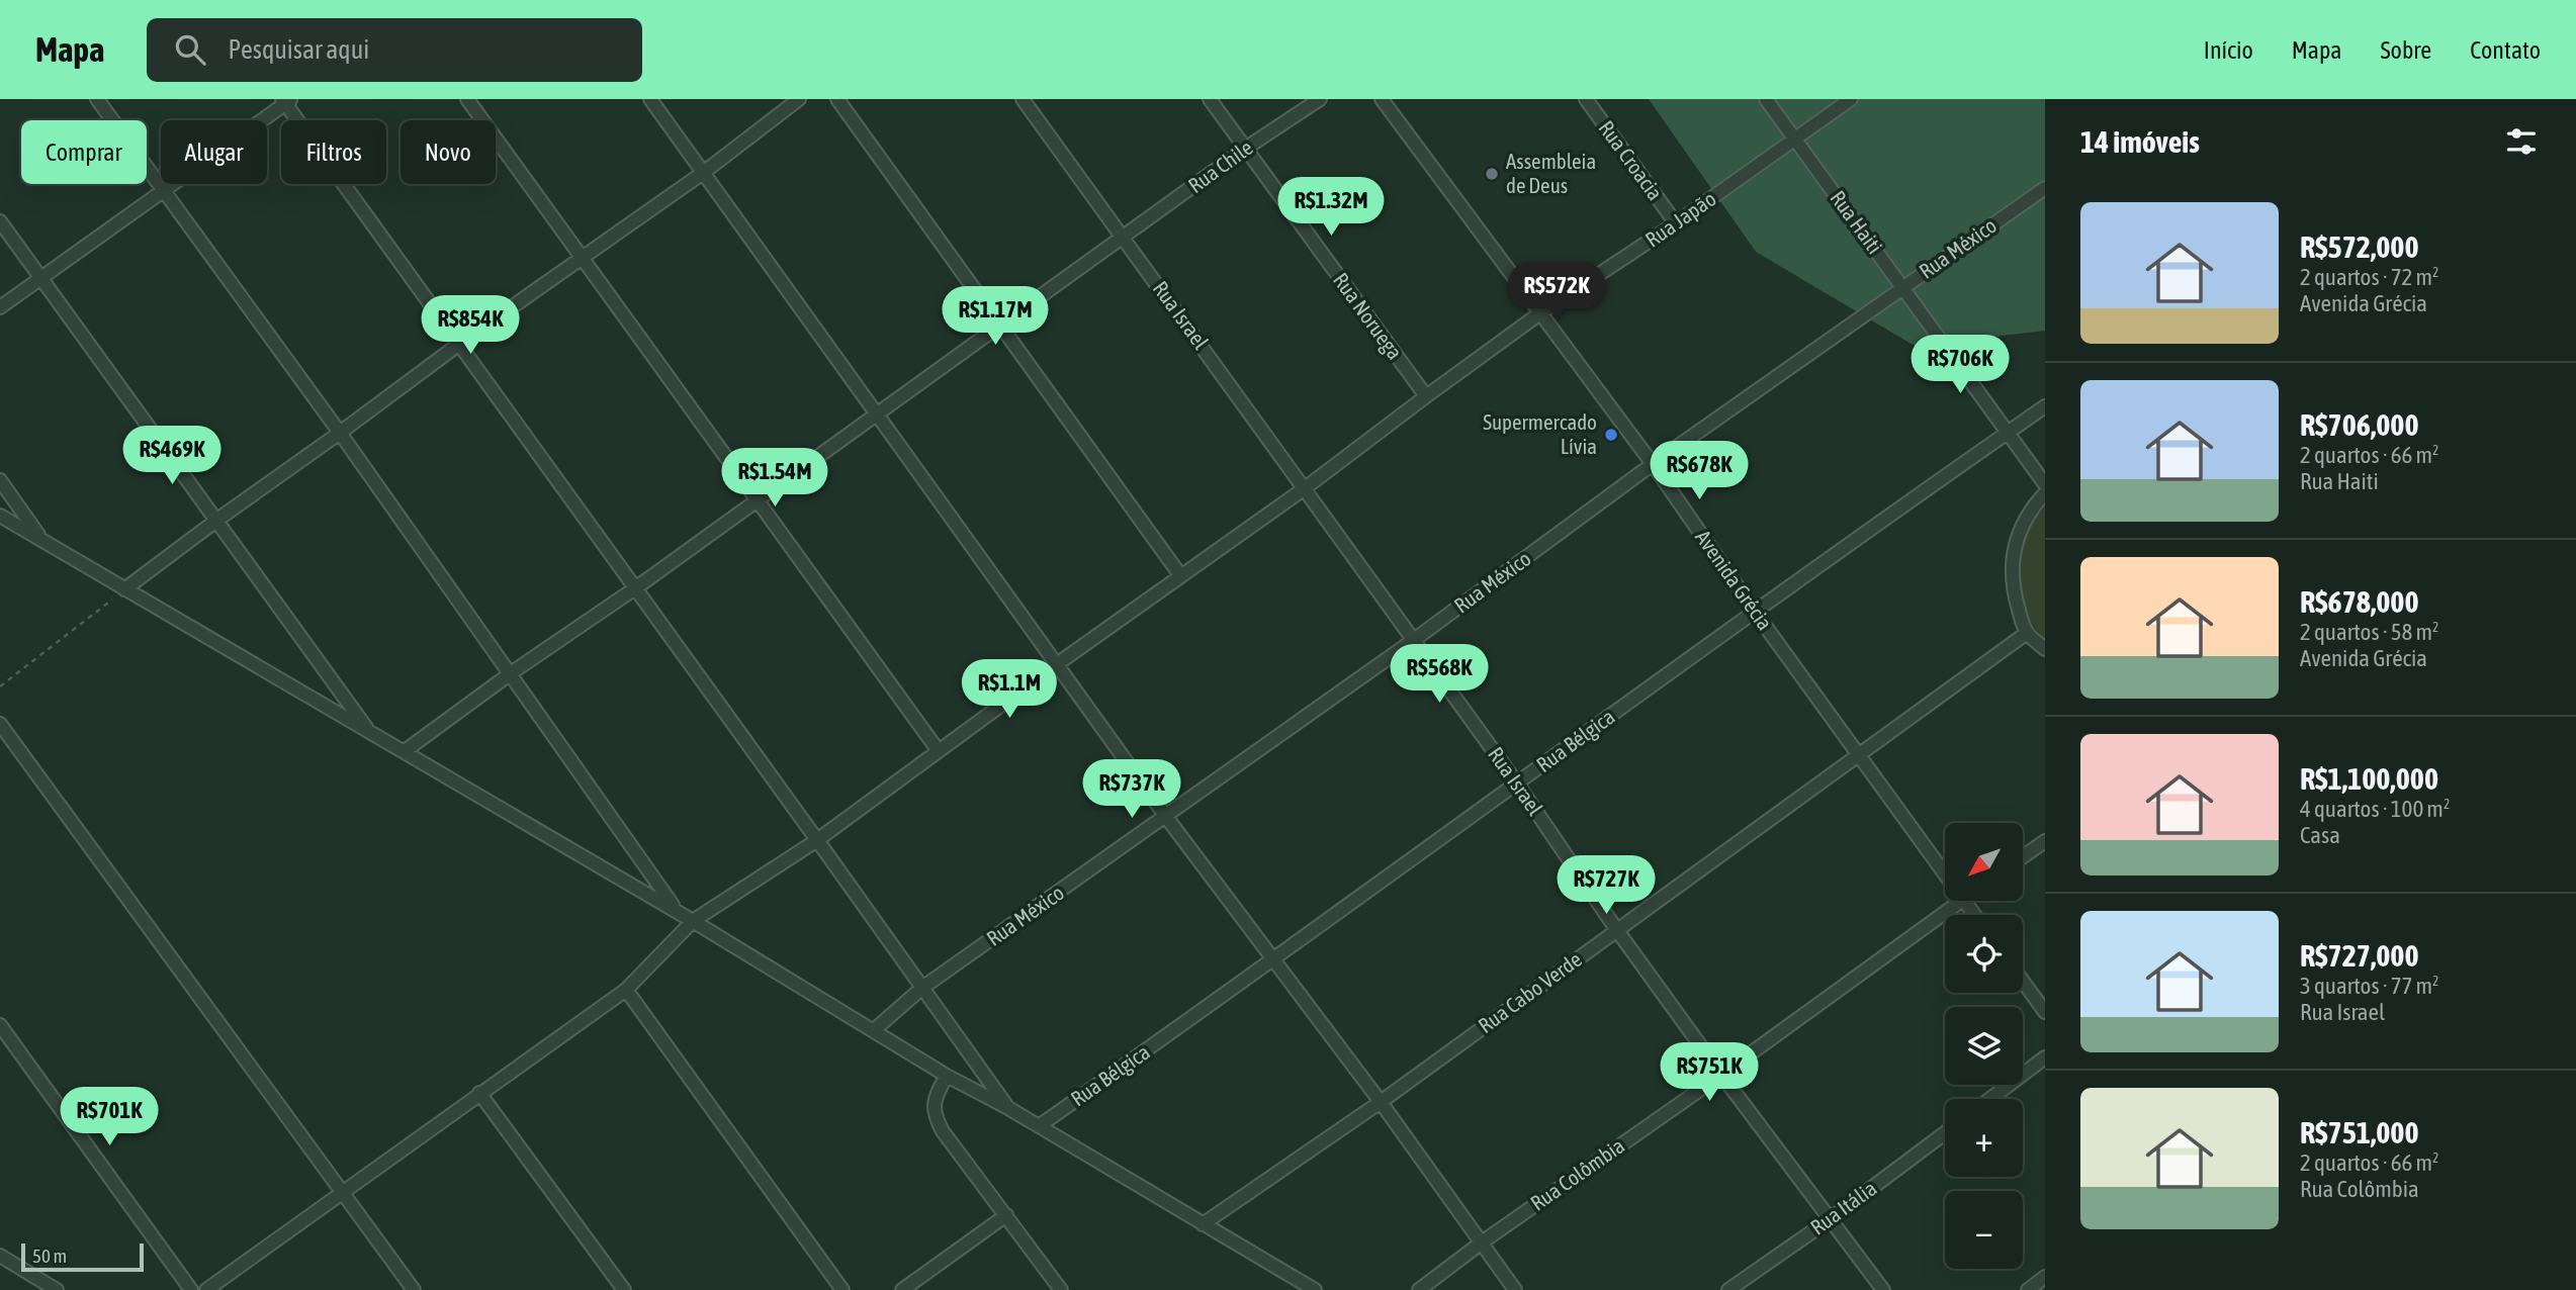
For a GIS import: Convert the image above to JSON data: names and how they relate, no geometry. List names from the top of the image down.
{
  "streets": {
    "street": [
      "Rua Croacia",
      "Rua Chile",
      "Rua Japão",
      "Rua Haiti",
      "Rua México",
      "Rua Israel",
      "Rua Noruega",
      "Avenida Grécia",
      "Rua Bélgica",
      "Rua Cabo Verde",
      "Rua Colômbia",
      "Rua Itália"
    ]
  },
  "crossings": [
    ["Rua Croacia", "Rua Japão"],
    ["Rua Chile", "Rua Israel"],
    ["Rua Chile", "Rua Noruega"],
    ["Rua Japão", "Rua Haiti"],
    ["Rua Japão", "Rua Israel"],
    ["Rua Japão", "Rua Noruega"],
    ["Rua Japão", "Avenida Grécia"],
    ["Rua Haiti", "Rua México"],
    ["Rua Haiti", "Rua Bélgica"],
    ["Rua México", "Rua Israel"],
    ["Rua México", "Avenida Grécia"],
    ["Rua Israel", "Rua Bélgica"],
    ["Rua Israel", "Rua Cabo Verde"],
    ["Rua Israel", "Rua Colômbia"],
    ["Rua Israel", "Rua Itália"],
    ["Avenida Grécia", "Rua Bélgica"],
    ["Avenida Grécia", "Rua Cabo Verde"]
  ],
  "places": ["Assembleia de Deus", "Supermercado Lívia"],
  "scale_bar": "50 m",
  "north": "bottom left",
  "page": {
    "header": "Mapa",
    "search": "Pesquisar aqui",
    "nav": [
      "Início",
      "Mapa",
      "Sobre",
      "Contato"
    ],
    "heading": "14 imóveis",
    "chip": [
      "Comprar",
      "Alugar",
      "Filtros",
      "Novo"
    ],
    "price": [
      "R$1.32M",
      "R$572K",
      "R$1.17M",
      "R$854K",
      "R$706K",
      "R$469K",
      "R$678K",
      "R$1.54M",
      "R$568K",
      "R$1.1M",
      "R$737K",
      "R$727K",
      "R$751K",
      "R$701K"
    ],
    "list": [
      {
        "name": "R$572,000",
        "note": "2 quartos · 72 m² · Avenida Grécia"
      },
      {
        "name": "R$706,000",
        "note": "2 quartos · 66 m² · Rua Haiti"
      },
      {
        "name": "R$678,000",
        "note": "2 quartos · 58 m² · Avenida Grécia"
      },
      {
        "name": "R$1,100,000",
        "note": "4 quartos · 100 m² · Casa"
      },
      {
        "name": "R$727,000",
        "note": "3 quartos · 77 m² · Rua Israel"
      },
      {
        "name": "R$751,000",
        "note": "2 quartos · 66 m² · Rua Colômbia"
      }
    ],
    "map_buttons": ["+", "−"],
    "scale": "50 m"
  }
}
